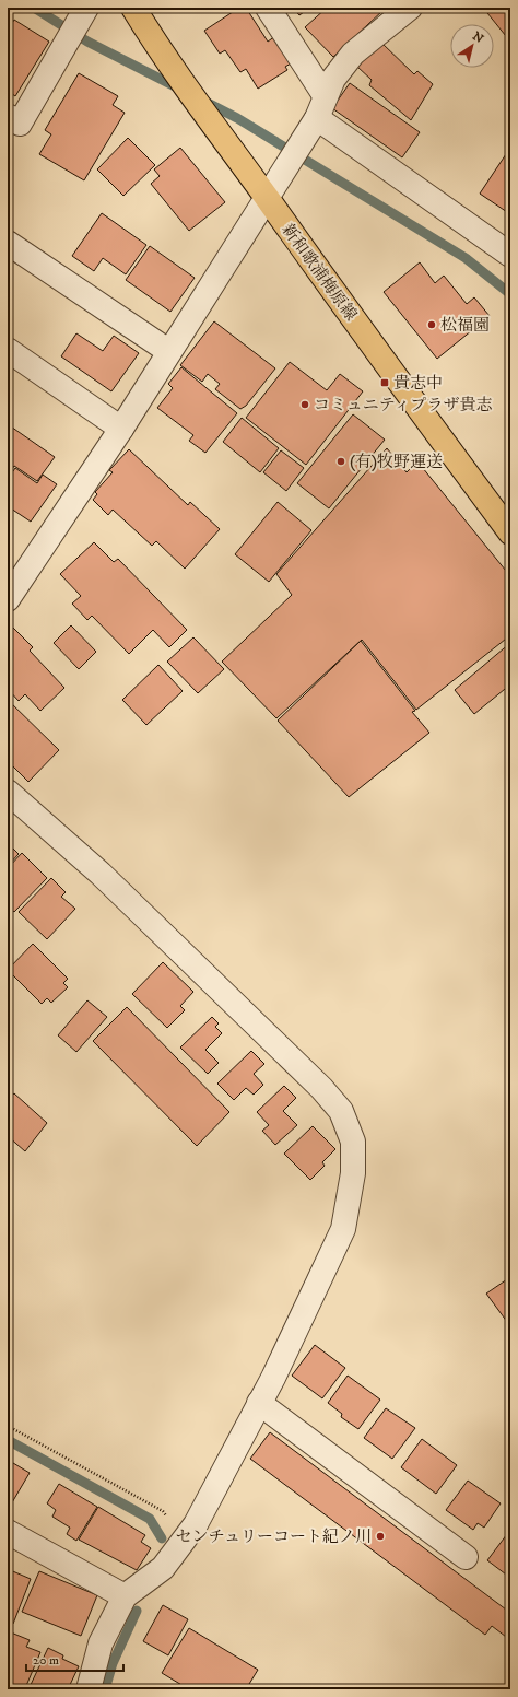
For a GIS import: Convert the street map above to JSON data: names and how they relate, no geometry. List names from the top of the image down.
{
  "streets": {
    "main road": ["新和歌浦梅原線"]
  },
  "places": {
    "other": [
      "松福園",
      "コミュニティプラザ貴志",
      "(有)牧野運送",
      "センチュリーコート紀ノ川"
    ],
    "transit": ["貴志中"]
  },
  "scale_bar": "20 m",
  "north": "top right"
}
